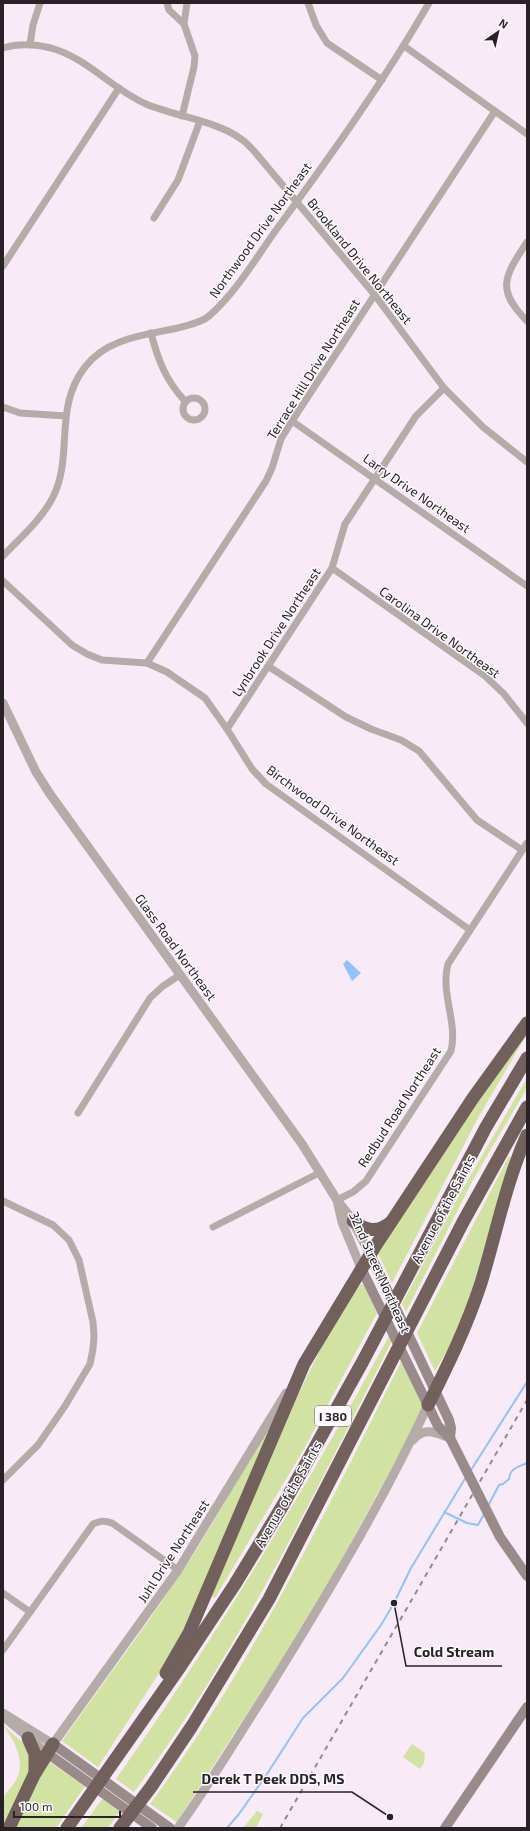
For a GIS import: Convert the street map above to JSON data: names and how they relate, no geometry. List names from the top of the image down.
{
  "streets": {
    "highway": ["Avenue of the Saints", "I 380"],
    "main road": ["32nd Street Northeast"],
    "street": [
      "Northwood Drive Northeast",
      "Brookland Drive Northeast",
      "Terrace Hill Drive Northeast",
      "Larry Drive Northeast",
      "Lynbrook Drive Northeast",
      "Carolina Drive Northeast",
      "Birchwood Drive Northeast",
      "Glass Road Northeast",
      "Redbud Road Northeast",
      "Juhl Drive Northeast"
    ]
  },
  "crossings": [
    ["Northwood Drive Northeast", "Brookland Drive Northeast"],
    ["Brookland Drive Northeast", "Terrace Hill Drive Northeast"],
    ["Brookland Drive Northeast", "Lynbrook Drive Northeast"],
    ["Terrace Hill Drive Northeast", "Larry Drive Northeast"],
    ["Terrace Hill Drive Northeast", "Birchwood Drive Northeast"],
    ["Larry Drive Northeast", "Lynbrook Drive Northeast"],
    ["Lynbrook Drive Northeast", "Carolina Drive Northeast"],
    ["Lynbrook Drive Northeast", "Birchwood Drive Northeast"],
    ["Birchwood Drive Northeast", "Redbud Road Northeast"],
    ["Glass Road Northeast", "Redbud Road Northeast"],
    ["Glass Road Northeast", "32nd Street Northeast"],
    ["Redbud Road Northeast", "32nd Street Northeast"]
  ],
  "places": ["Cold Stream", "Derek T Peek DDS, MS"],
  "scale_bar": "100 m",
  "north": "top right"
}
